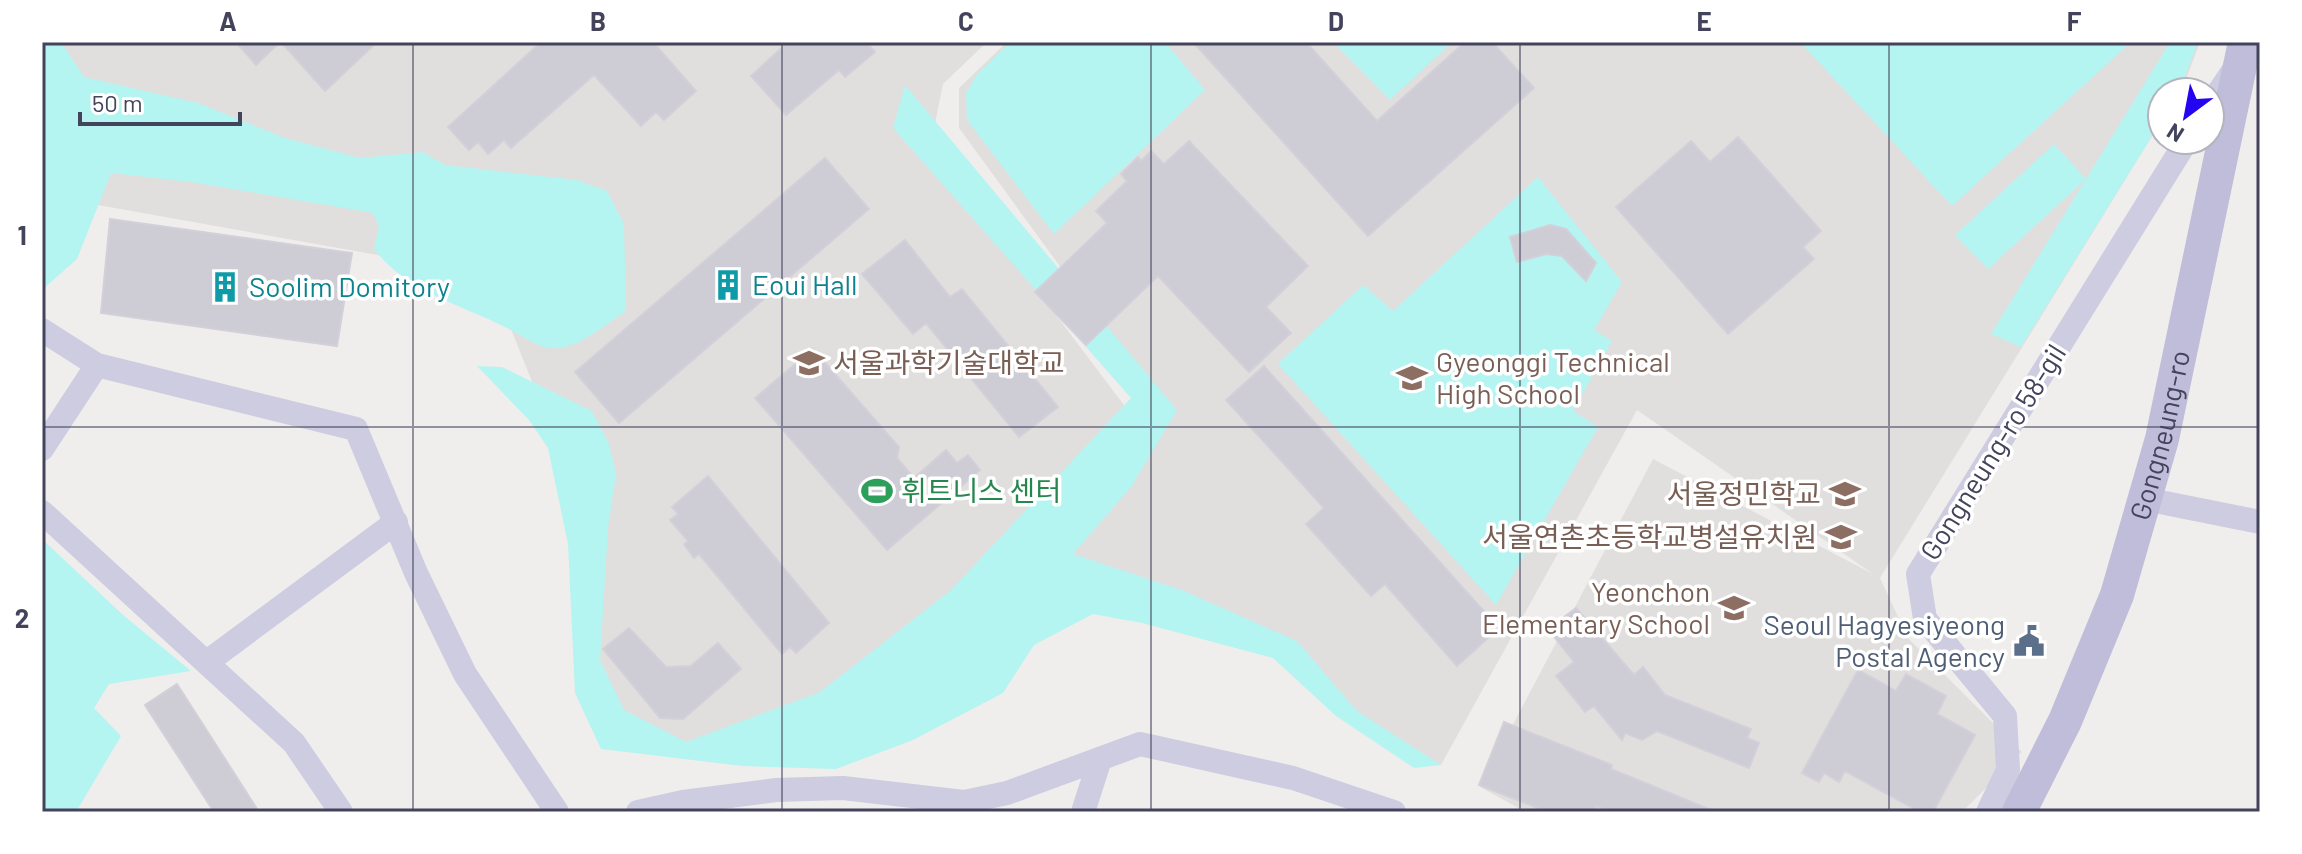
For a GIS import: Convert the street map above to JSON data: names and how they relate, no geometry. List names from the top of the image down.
{
  "streets": {
    "street": ["Gongneung-ro", "Gongneung-ro 58-gil"]
  },
  "places": {
    "building": ["Eoui Hall", "Soolim Domitory"],
    "school or university": [
      "서울과학기술대학교",
      "Gyeonggi Technical High School",
      "서울정민학교",
      "서울연촌초등학교병설유치원",
      "Yeonchon Elementary School"
    ],
    "sports": ["휘트니스 센터"],
    "public building": ["Seoul Hagyesiyeong Postal Agency"]
  },
  "scale_bar": "50 m",
  "north": "bottom left",
  "grid": {
    "columns": [
      "A",
      "B",
      "C",
      "D",
      "E",
      "F"
    ],
    "rows": ["1", "2"]
  }
}
